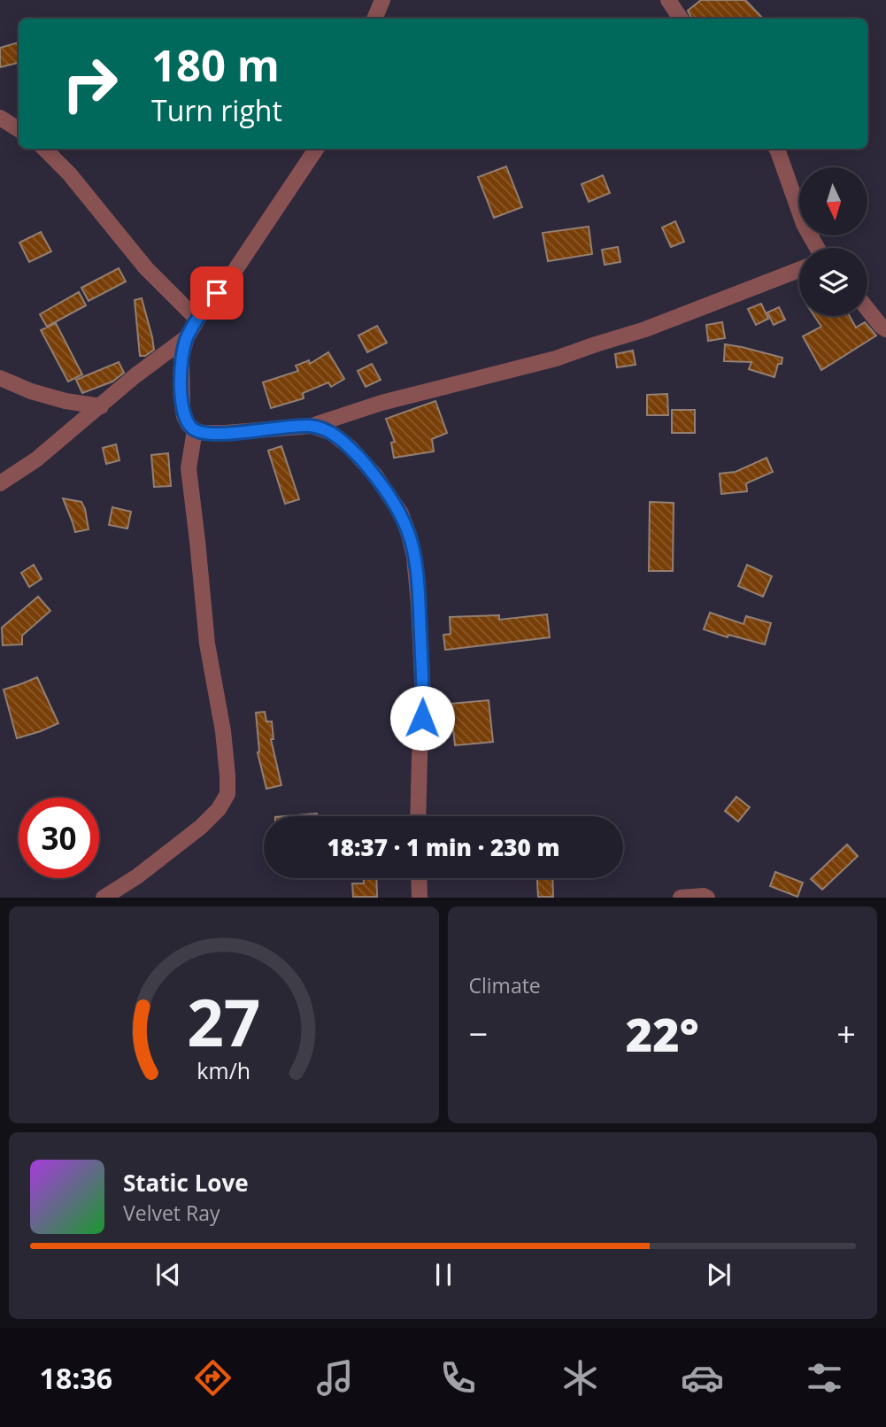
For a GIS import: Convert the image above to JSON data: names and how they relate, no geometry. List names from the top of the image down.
{
  "north": "bottom",
  "page": {
    "turn": ["180 m", "Turn right"],
    "limit": "30",
    "trip": "18:37 · 1 min · 230 m",
    "tile": "Climate",
    "heat": ["−", "22°", "+"],
    "song": ["Static Love", "Velvet Ray"],
    "tabs": "18:36",
    "gauge": ["27", "km/h"]
  }
}
